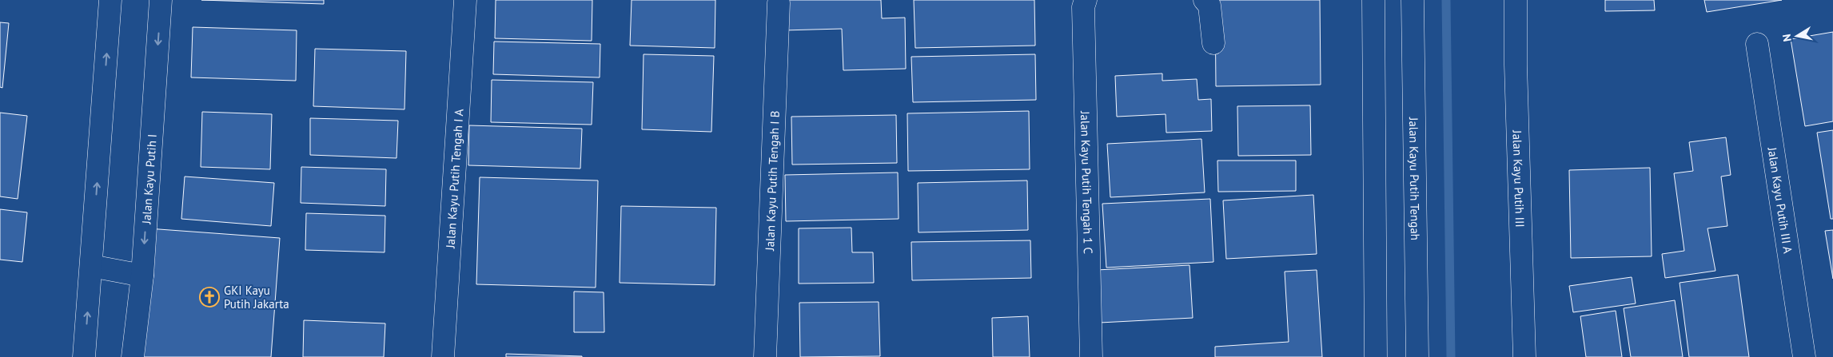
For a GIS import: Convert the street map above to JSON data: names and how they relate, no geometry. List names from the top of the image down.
{
  "streets": {
    "street": [
      "Jalan Kayu Putih I",
      "Jalan Kayu Putih Tengah I A",
      "Jalan Kayu Putih Tengah",
      "Jalan Kayu Putih III",
      "Jalan Kayu Putih Tengah I B",
      "Jalan Kayu Putih Tengah 1 C",
      "Jalan Kayu Putih III A"
    ]
  },
  "places": {
    "church": ["GKI Kayu Putih Jakarta"]
  },
  "north": "left"
}
